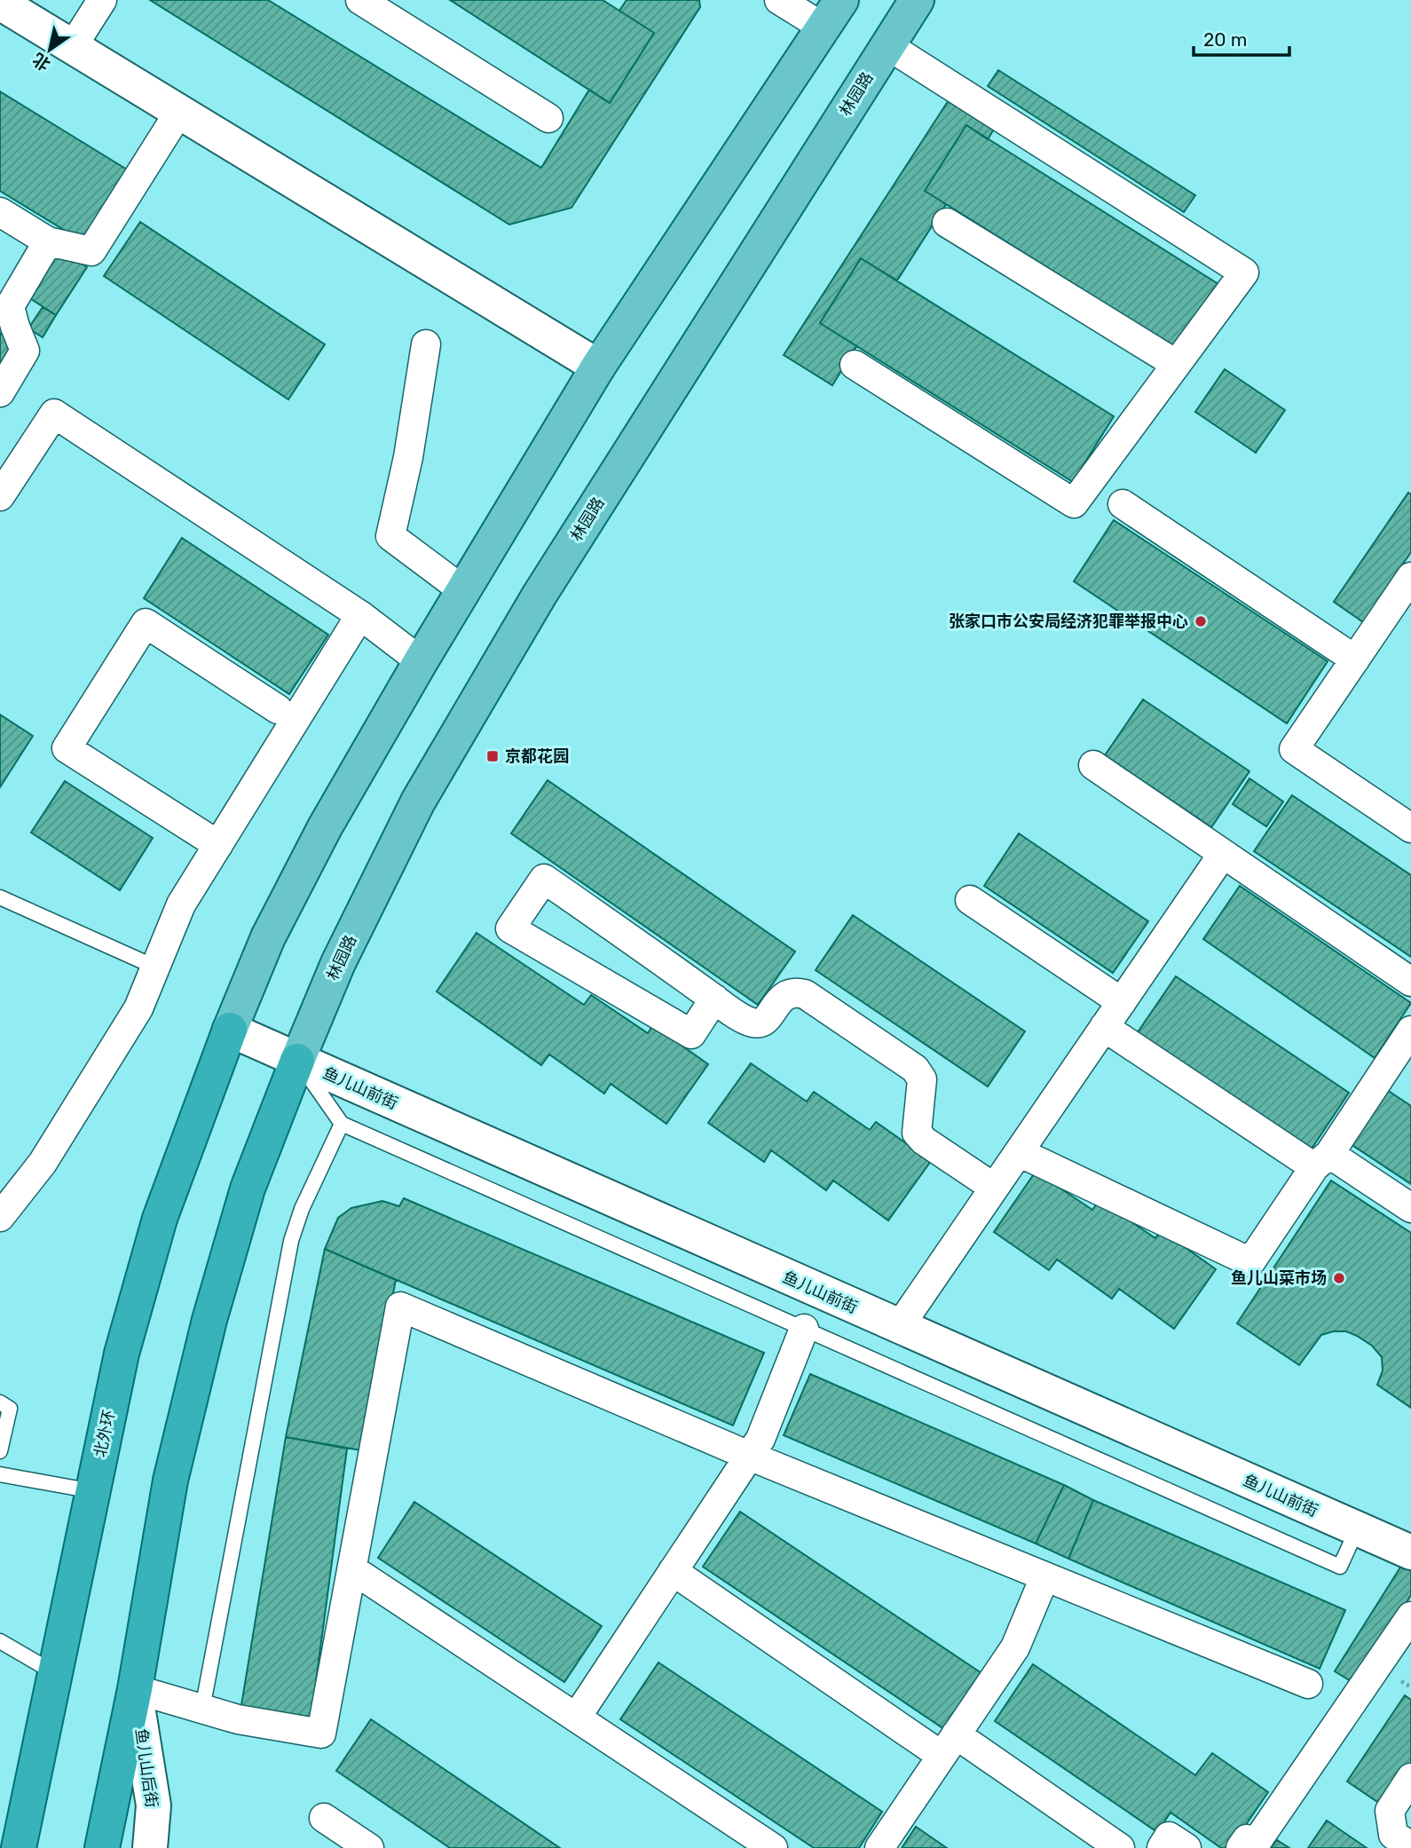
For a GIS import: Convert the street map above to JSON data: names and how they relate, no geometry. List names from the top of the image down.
{
  "streets": {
    "highway": ["北外环"],
    "main road": ["林园路"],
    "street": ["鱼儿山前街", "鱼儿山后街"]
  },
  "crossings": [
    ["林园路", "鱼儿山前街"],
    ["鱼儿山前街", "北外环"]
  ],
  "places": {
    "other": ["张家口市公安局经济犯罪举报中心", "鱼儿山菜市场"],
    "transit": ["京都花园"]
  },
  "scale_bar": "20 m",
  "north": "bottom left"
}
